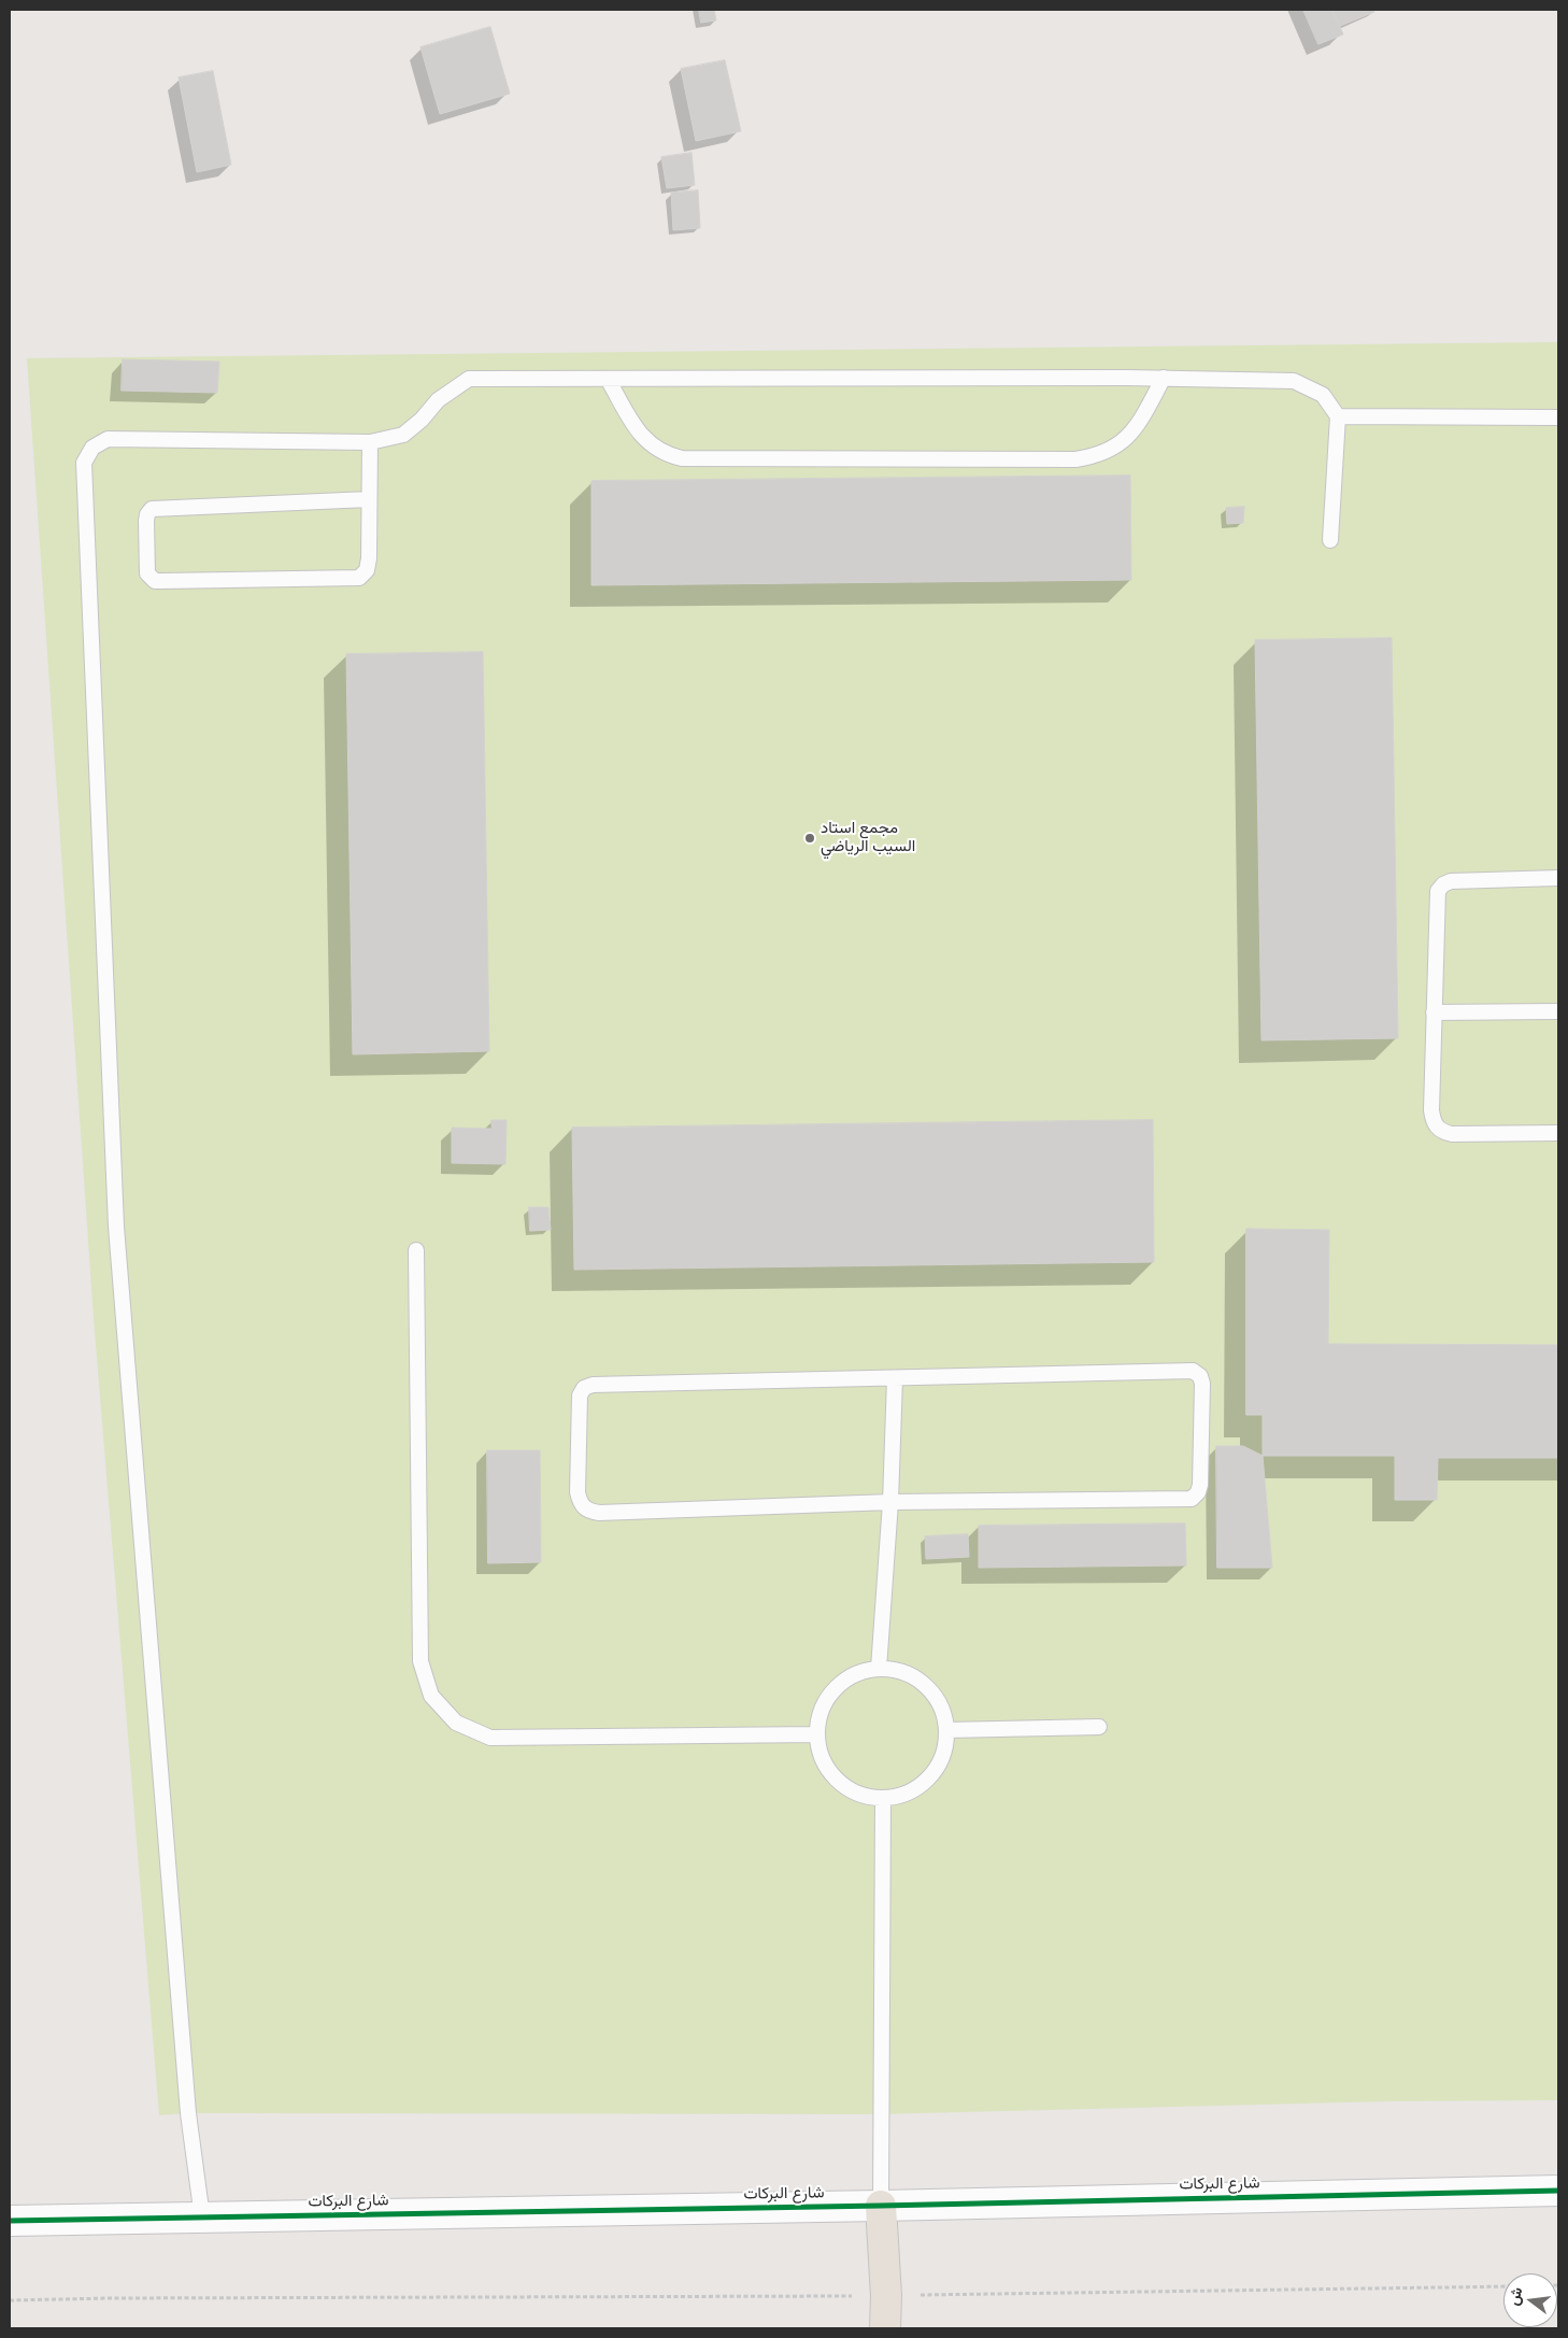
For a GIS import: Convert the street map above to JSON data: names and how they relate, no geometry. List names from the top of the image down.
{
  "streets": {
    "street": ["شارع البركات"]
  },
  "places": ["مجمع استاد السيب الرياضي"],
  "north": "left"
}
